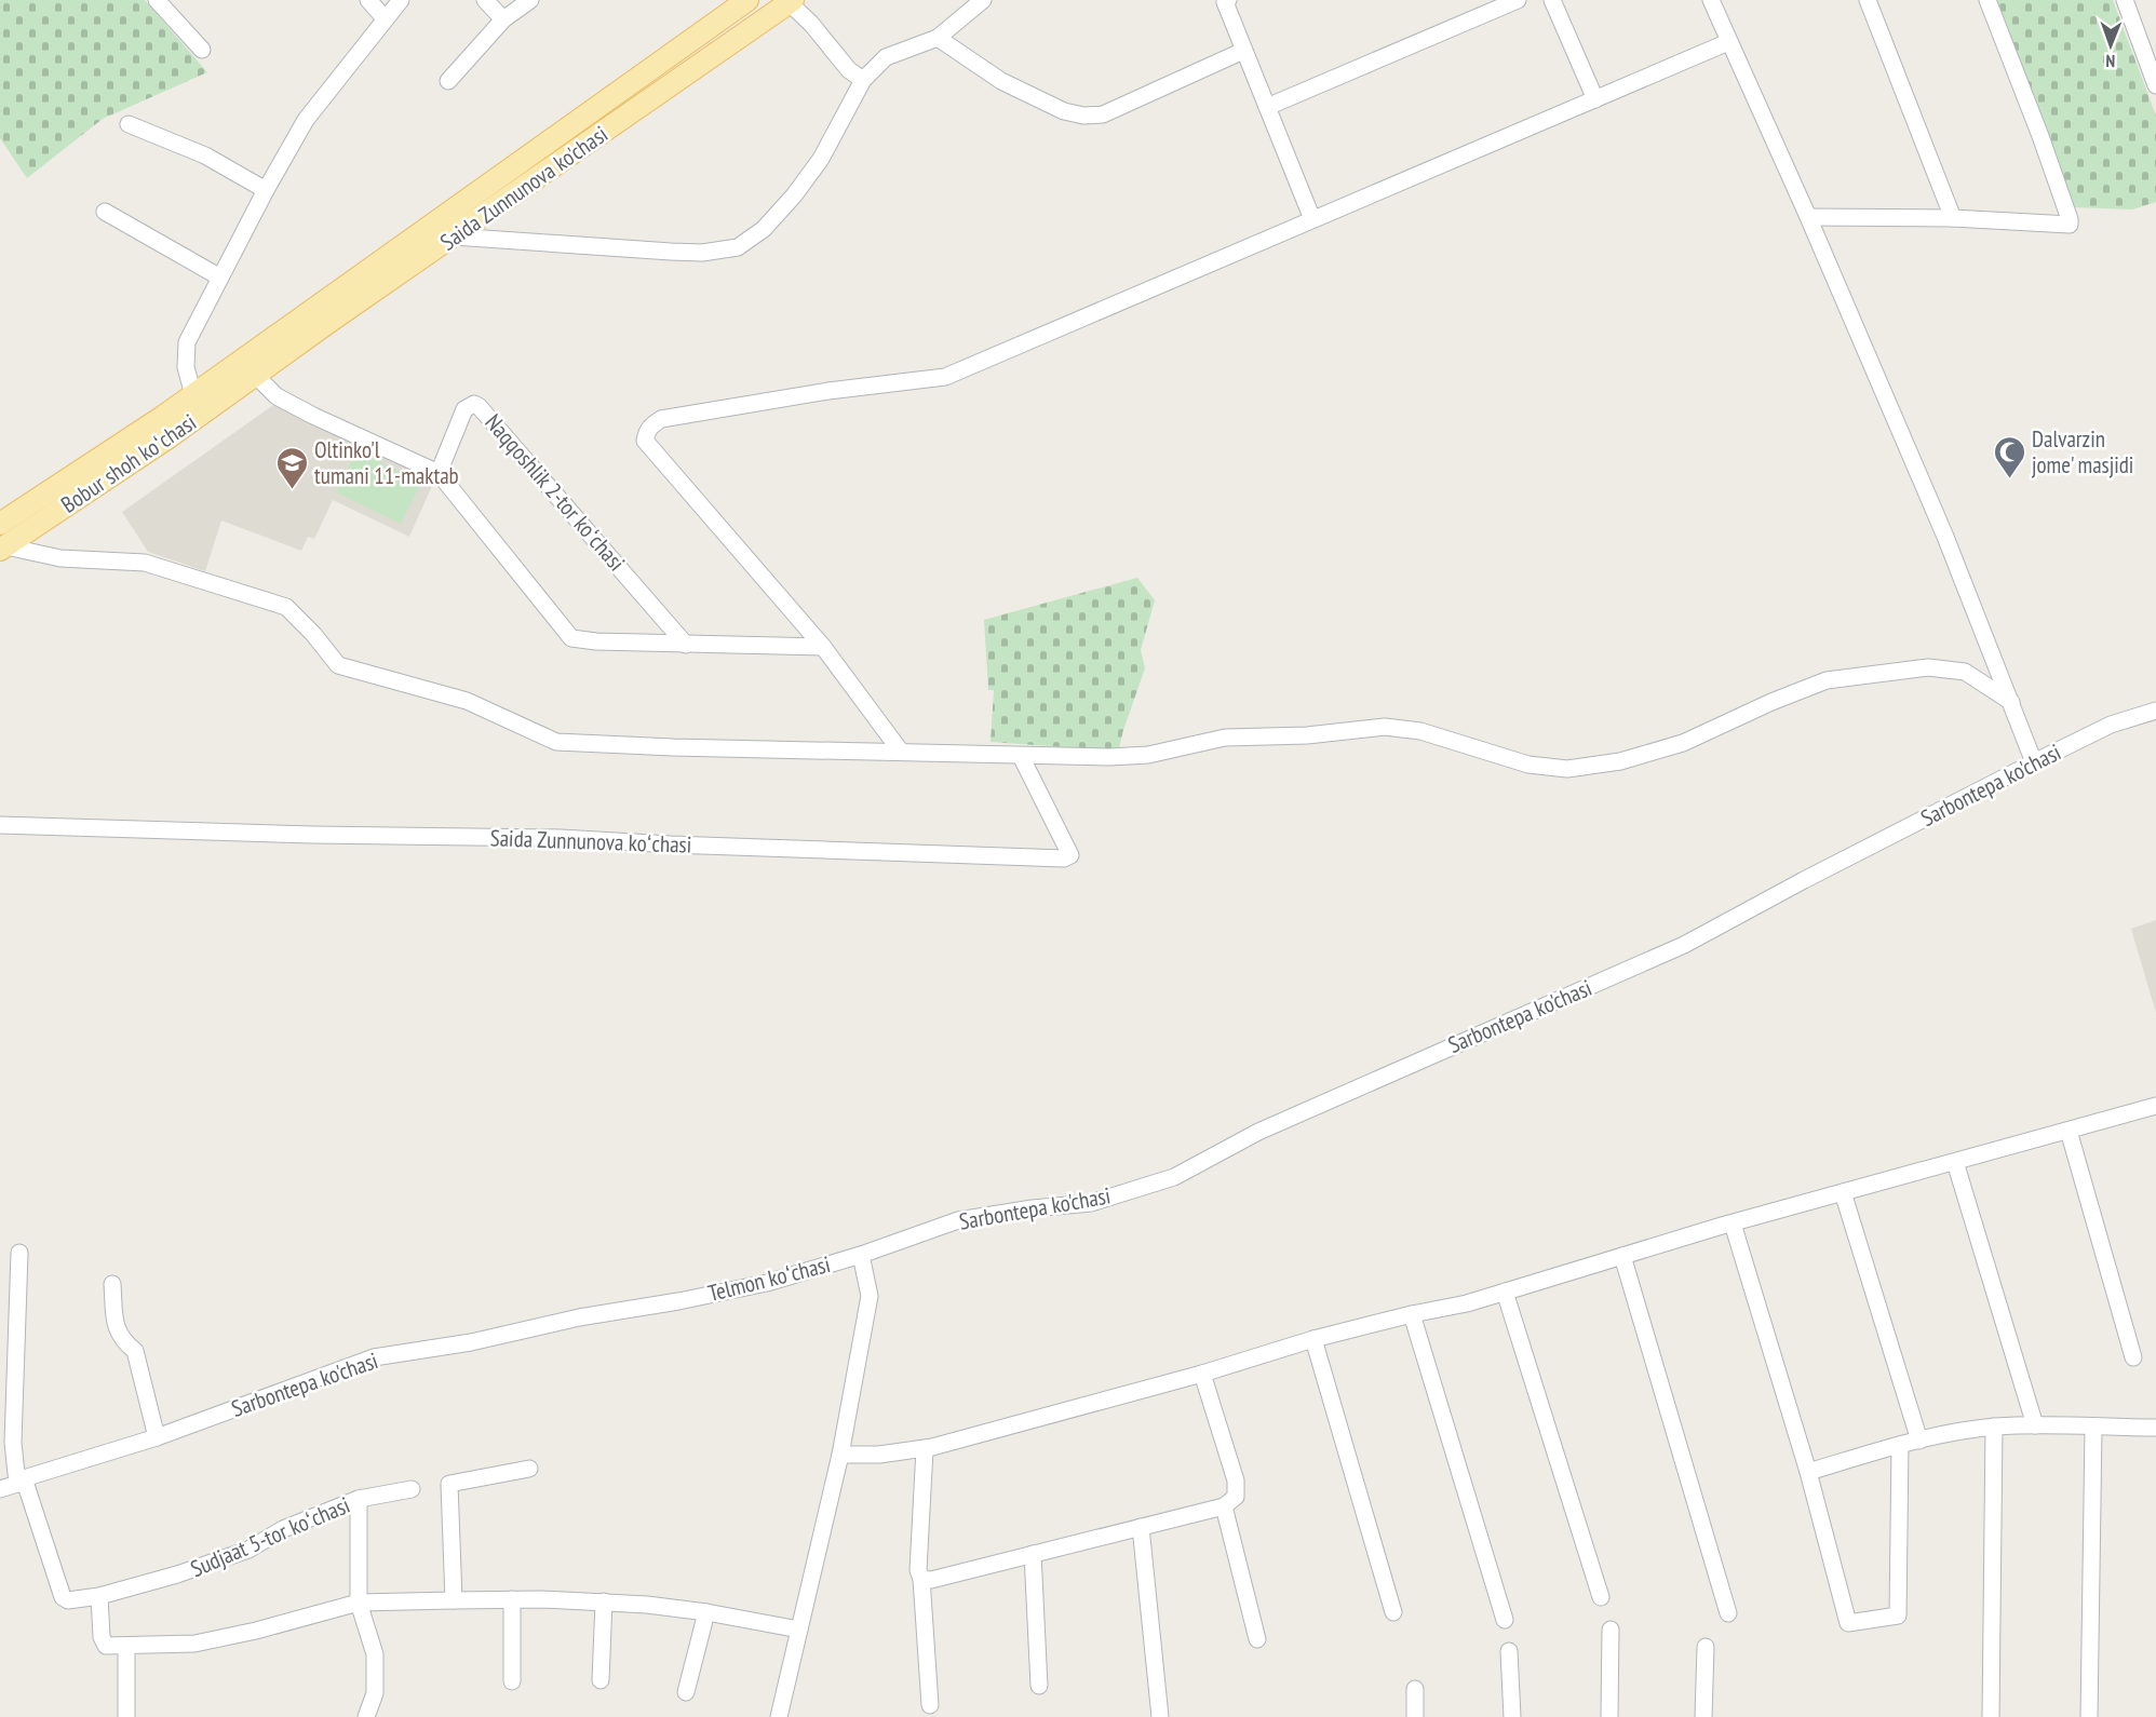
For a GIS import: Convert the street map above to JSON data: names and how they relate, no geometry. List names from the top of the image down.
{
  "streets": {
    "main road": ["Saida Zunnunova ko'chasi", "Bobur shoh koʻchasi"],
    "street": [
      "Naqqoshlik 2-tor koʻchasi",
      "Sarbontepa ko'chasi",
      "Saida Zunnunova koʻchasi",
      "Telmon koʻchasi",
      "Sudjaat 5-tor koʻchasi"
    ]
  },
  "crossings": [
    ["Saida Zunnunova ko'chasi", "Bobur shoh koʻchasi"],
    ["Sarbontepa ko'chasi", "Telmon koʻchasi"],
    ["Sarbontepa ko'chasi", "Sudjaat 5-tor koʻchasi"]
  ],
  "places": {
    "mosque": ["Dalvarzin jome' masjidi"],
    "school or university": ["Oltinko'l tumani 11-maktab"]
  },
  "north": "bottom"
}
